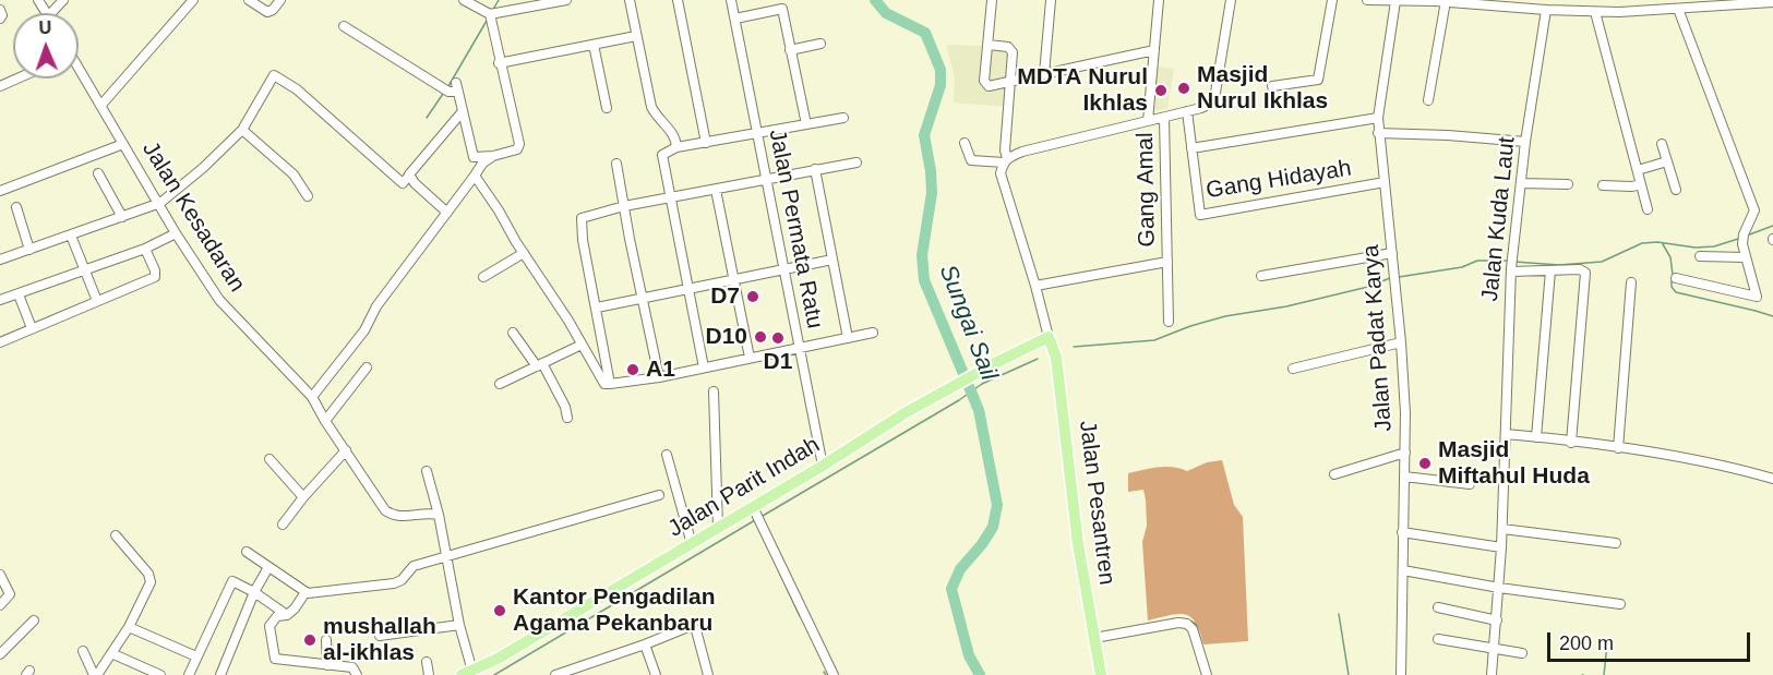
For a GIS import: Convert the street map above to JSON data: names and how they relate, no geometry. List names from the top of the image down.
{
  "streets": {
    "main road": ["Jalan Parit Indah", "Jalan Pesantren"],
    "street": [
      "Gang Hidayah",
      "Gang Amal",
      "Jalan Kesadaran",
      "Jalan Kuda Laut",
      "Jalan Permata Ratu",
      "Jalan Padat Karya"
    ]
  },
  "crossings": [
    ["Gang Hidayah", "Jalan Padat Karya"],
    ["Jalan Permata Ratu", "Jalan Parit Indah"],
    ["Jalan Parit Indah", "Jalan Pesantren"]
  ],
  "water": ["Sungai Sail"],
  "places": [
    "Masjid Nurul Ikhlas",
    "MDTA Nurul Ikhlas",
    "D7",
    "D10",
    "D1",
    "A1",
    "Masjid Miftahul Huda",
    "Kantor Pengadilan Agama Pekanbaru",
    "mushallah al-ikhlas"
  ],
  "scale_bar": "200 m",
  "north": "top"
}
